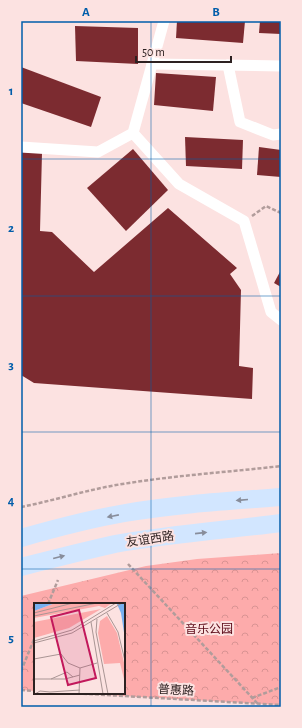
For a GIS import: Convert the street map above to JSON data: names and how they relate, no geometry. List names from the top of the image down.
{
  "streets": {
    "main road": ["友谊西路"],
    "path": ["普惠路"]
  },
  "parks": ["音乐公园"],
  "scale_bar": "50 m",
  "grid": {
    "columns": ["A", "B"],
    "rows": [
      "1",
      "2",
      "3",
      "4",
      "5"
    ]
  }
}
